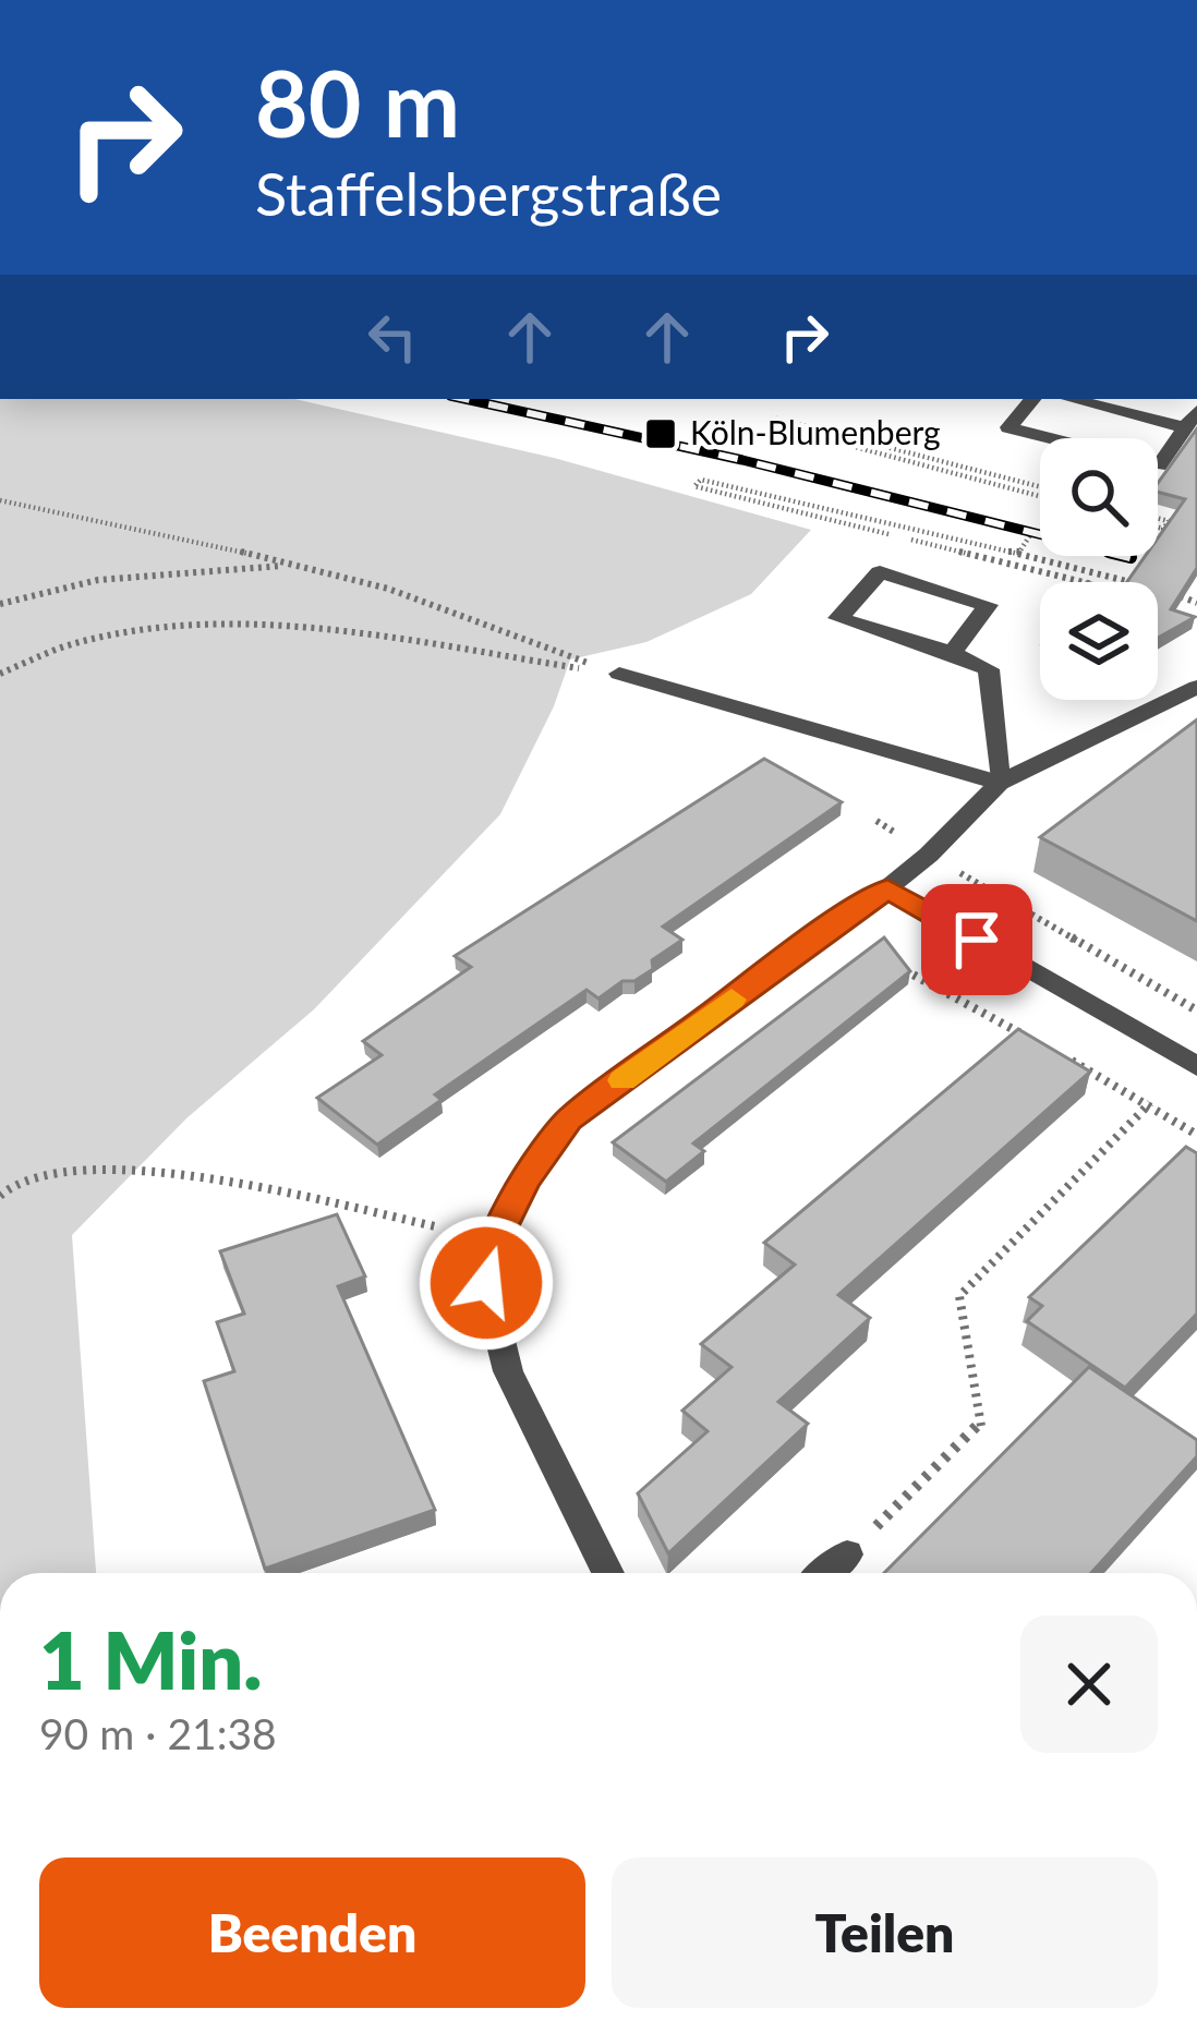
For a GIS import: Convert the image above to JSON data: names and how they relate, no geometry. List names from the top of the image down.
{
  "places": {
    "transit": ["Köln-Blumenberg"]
  },
  "page": {
    "turn": ["80 m", "Staffelsbergstraße"],
    "heading": ["1 Min.", "90 m · 21:38"],
    "buttons": ["Beenden", "Teilen"]
  }
}
